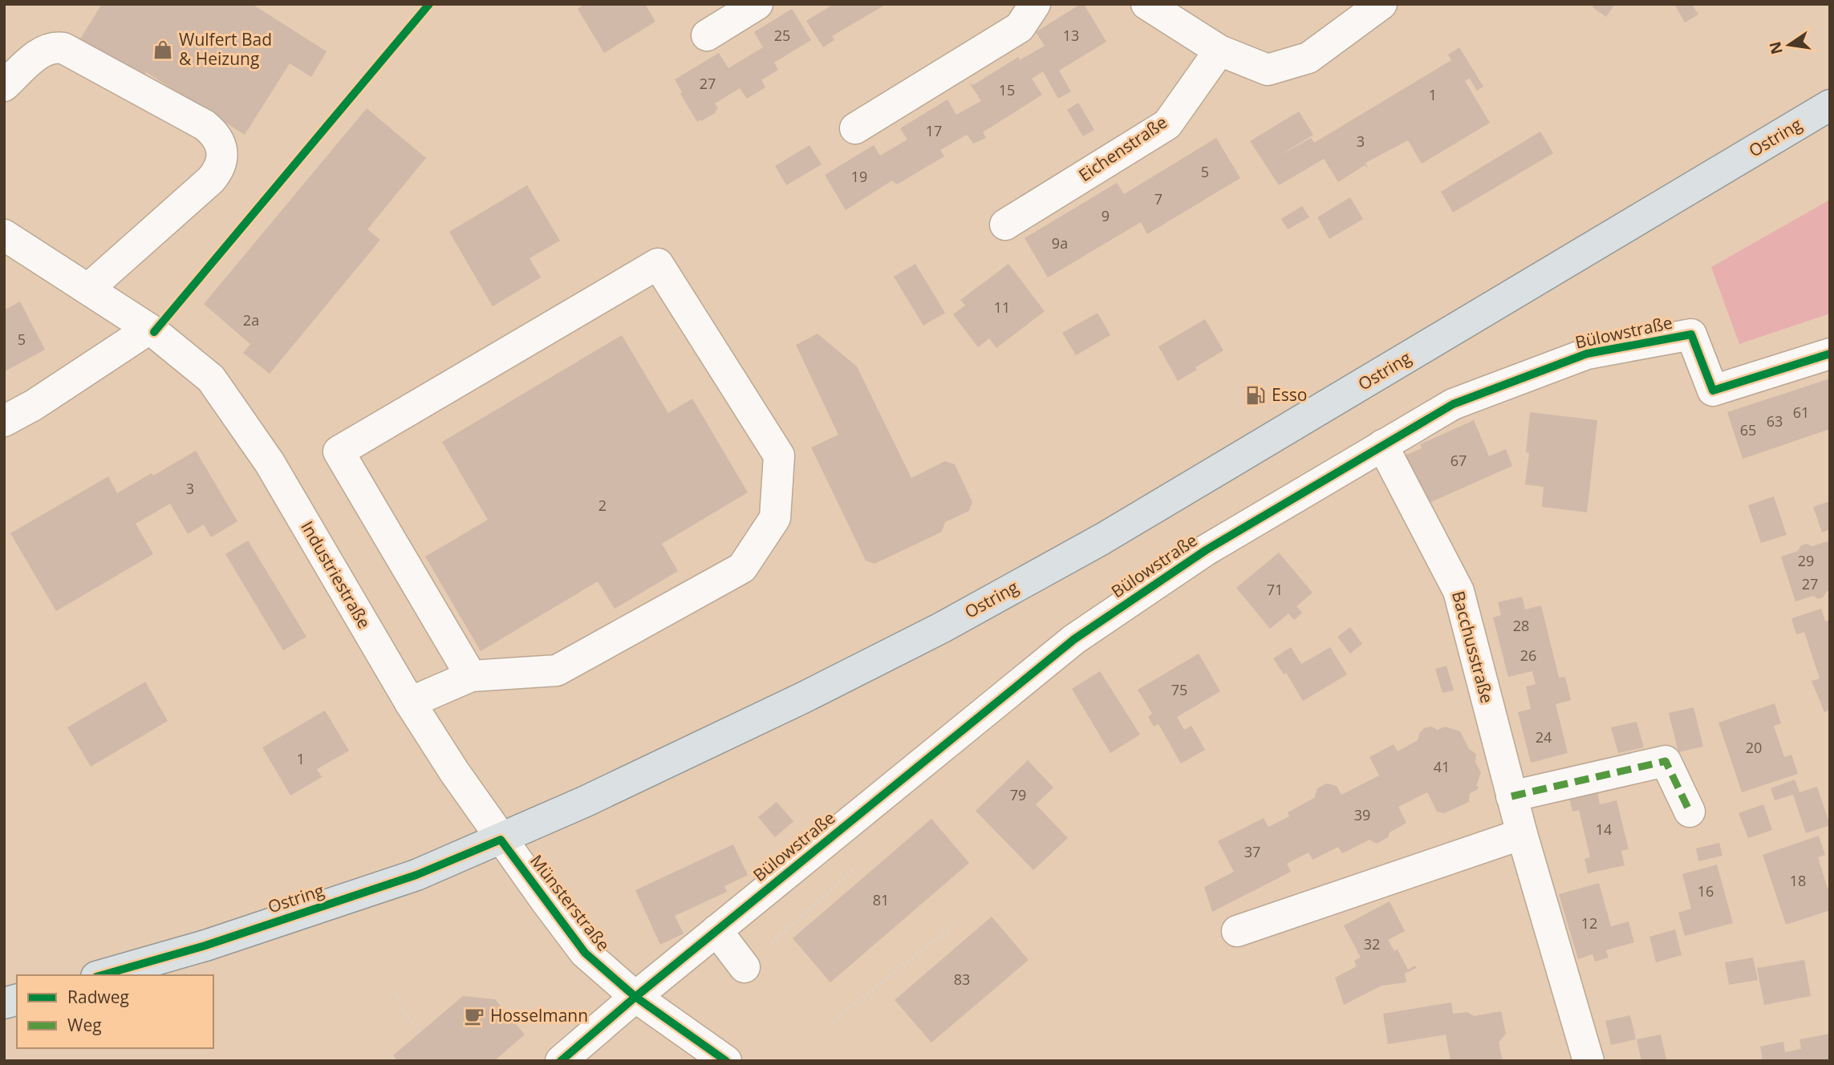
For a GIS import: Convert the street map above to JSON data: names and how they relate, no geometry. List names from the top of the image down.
{
  "streets": {
    "main road": ["Ostring"],
    "street": [
      "Eichenstraße",
      "Bülowstraße",
      "Industriestraße",
      "Bacchusstraße",
      "Münsterstraße"
    ]
  },
  "crossings": [
    ["Ostring", "Industriestraße"],
    ["Ostring", "Münsterstraße"],
    ["Bülowstraße", "Bacchusstraße"],
    ["Bülowstraße", "Münsterstraße"],
    ["Industriestraße", "Münsterstraße"]
  ],
  "places": {
    "shop": ["Wulfert Bad & Heizung"],
    "fuel station": ["Esso"],
    "cafe": ["Hosselmann"]
  },
  "house_numbers": [
    "25",
    "13",
    "27",
    "15",
    "1",
    "17",
    "3",
    "5",
    "19",
    "7",
    "9",
    "9a",
    "11",
    "2a",
    "5",
    "61",
    "63",
    "65",
    "67",
    "3",
    "2",
    "29",
    "27",
    "71",
    "28",
    "26",
    "75",
    "24",
    "20",
    "1",
    "41",
    "79",
    "39",
    "14",
    "37",
    "18",
    "16",
    "81",
    "12",
    "32",
    "83"
  ],
  "legend": ["Radweg", "Weg"],
  "north": "left"
}
